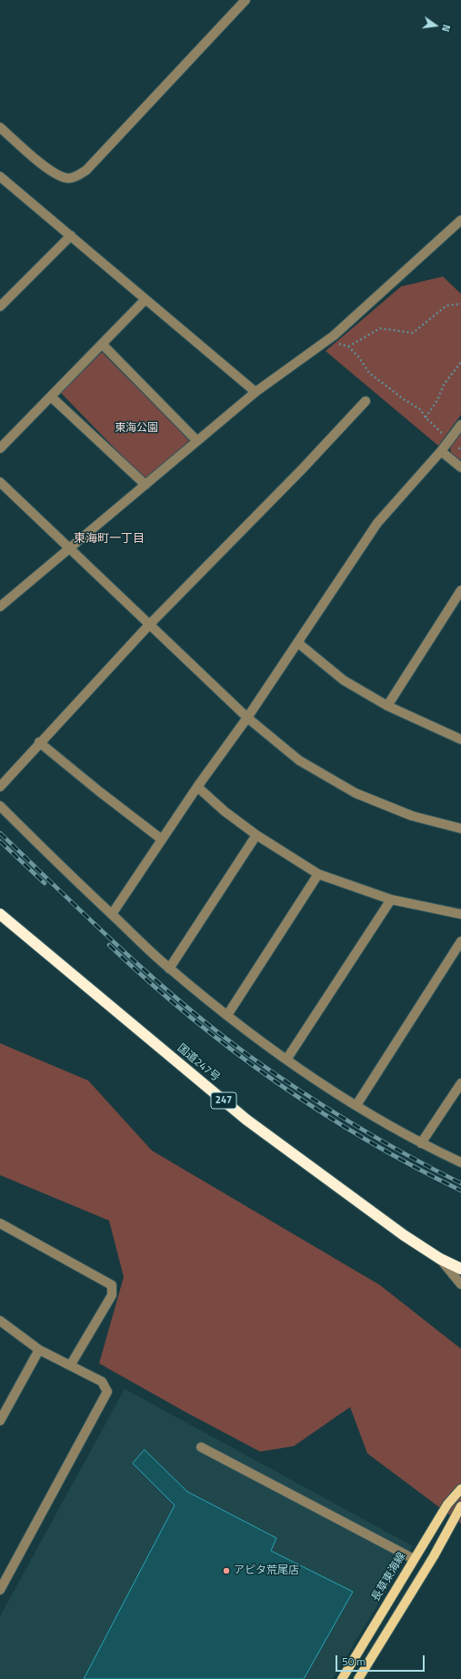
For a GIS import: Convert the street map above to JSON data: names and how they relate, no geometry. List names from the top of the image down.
{
  "streets": {
    "highway": ["国道247号", "247"],
    "main road": ["長草東海線"]
  },
  "districts": ["東海町一丁目"],
  "parks": ["東海公園"],
  "places": ["アピタ荒尾店"],
  "scale_bar": "50 m",
  "north": "right"
}
